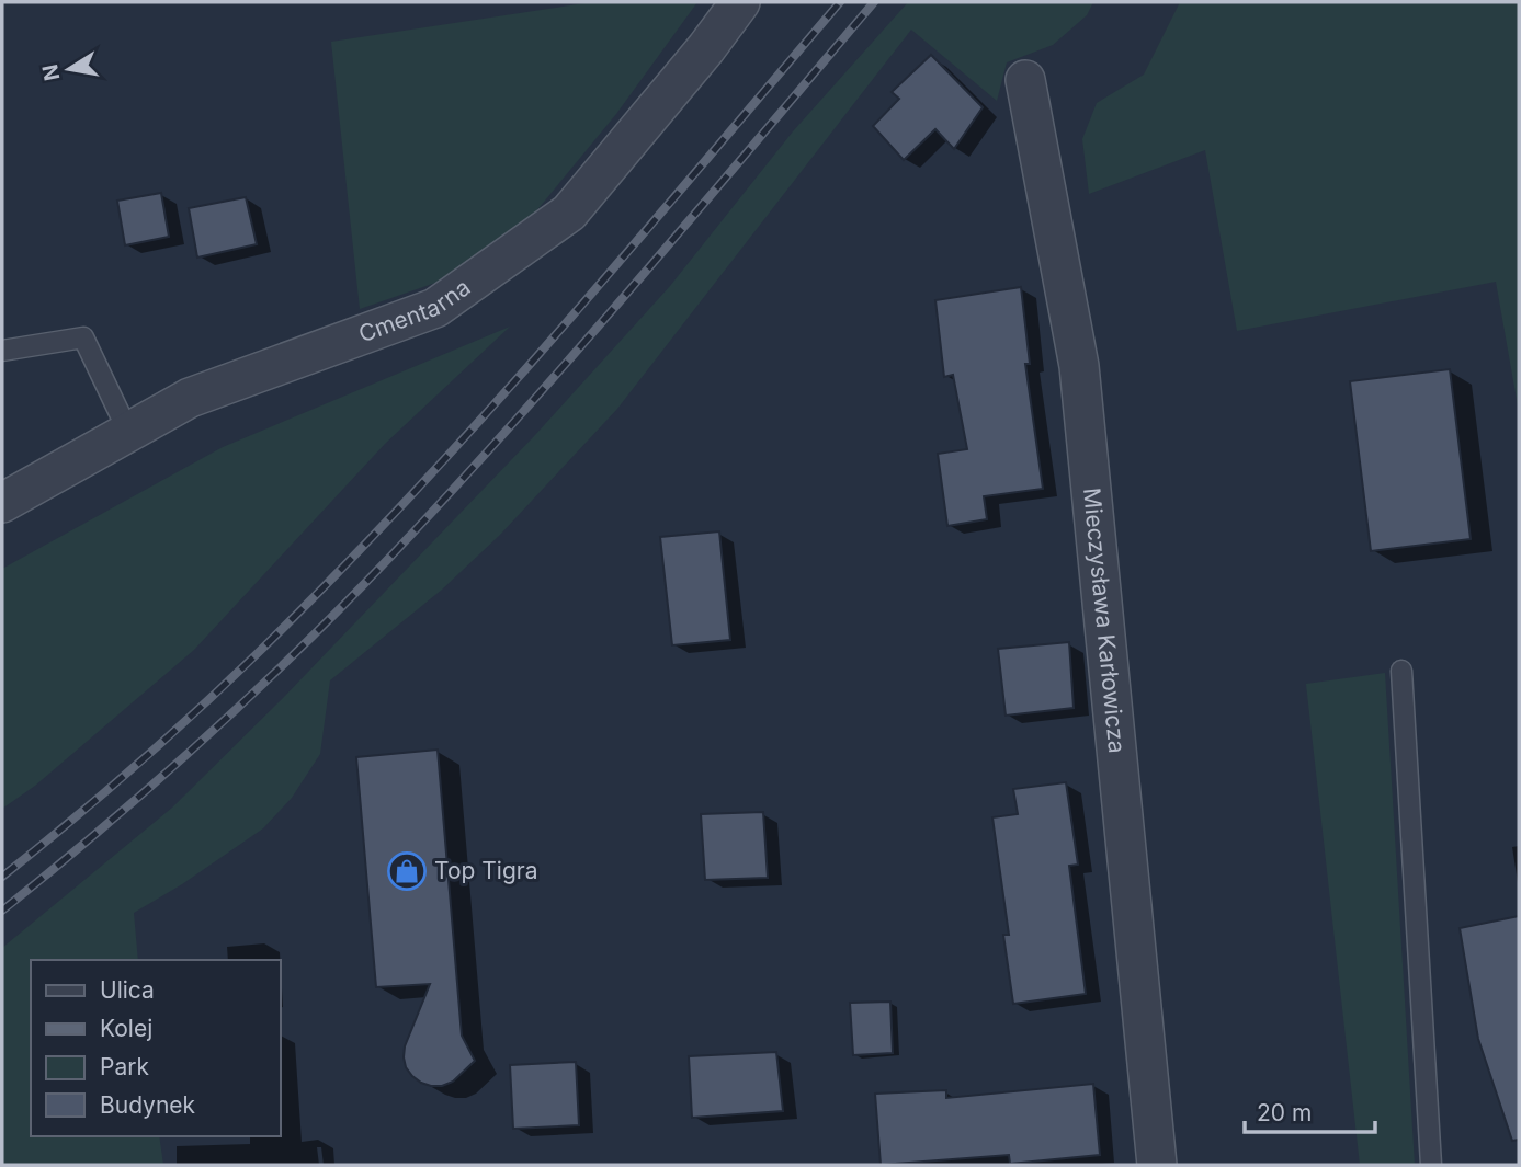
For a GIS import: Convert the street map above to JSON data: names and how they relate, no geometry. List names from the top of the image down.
{
  "streets": {
    "street": ["Cmentarna", "Mieczysława Karłowicza"]
  },
  "places": {
    "shop": ["Top Tigra"]
  },
  "legend": [
    "Ulica",
    "Kolej",
    "Park",
    "Budynek"
  ],
  "scale_bar": "20 m",
  "north": "left"
}
